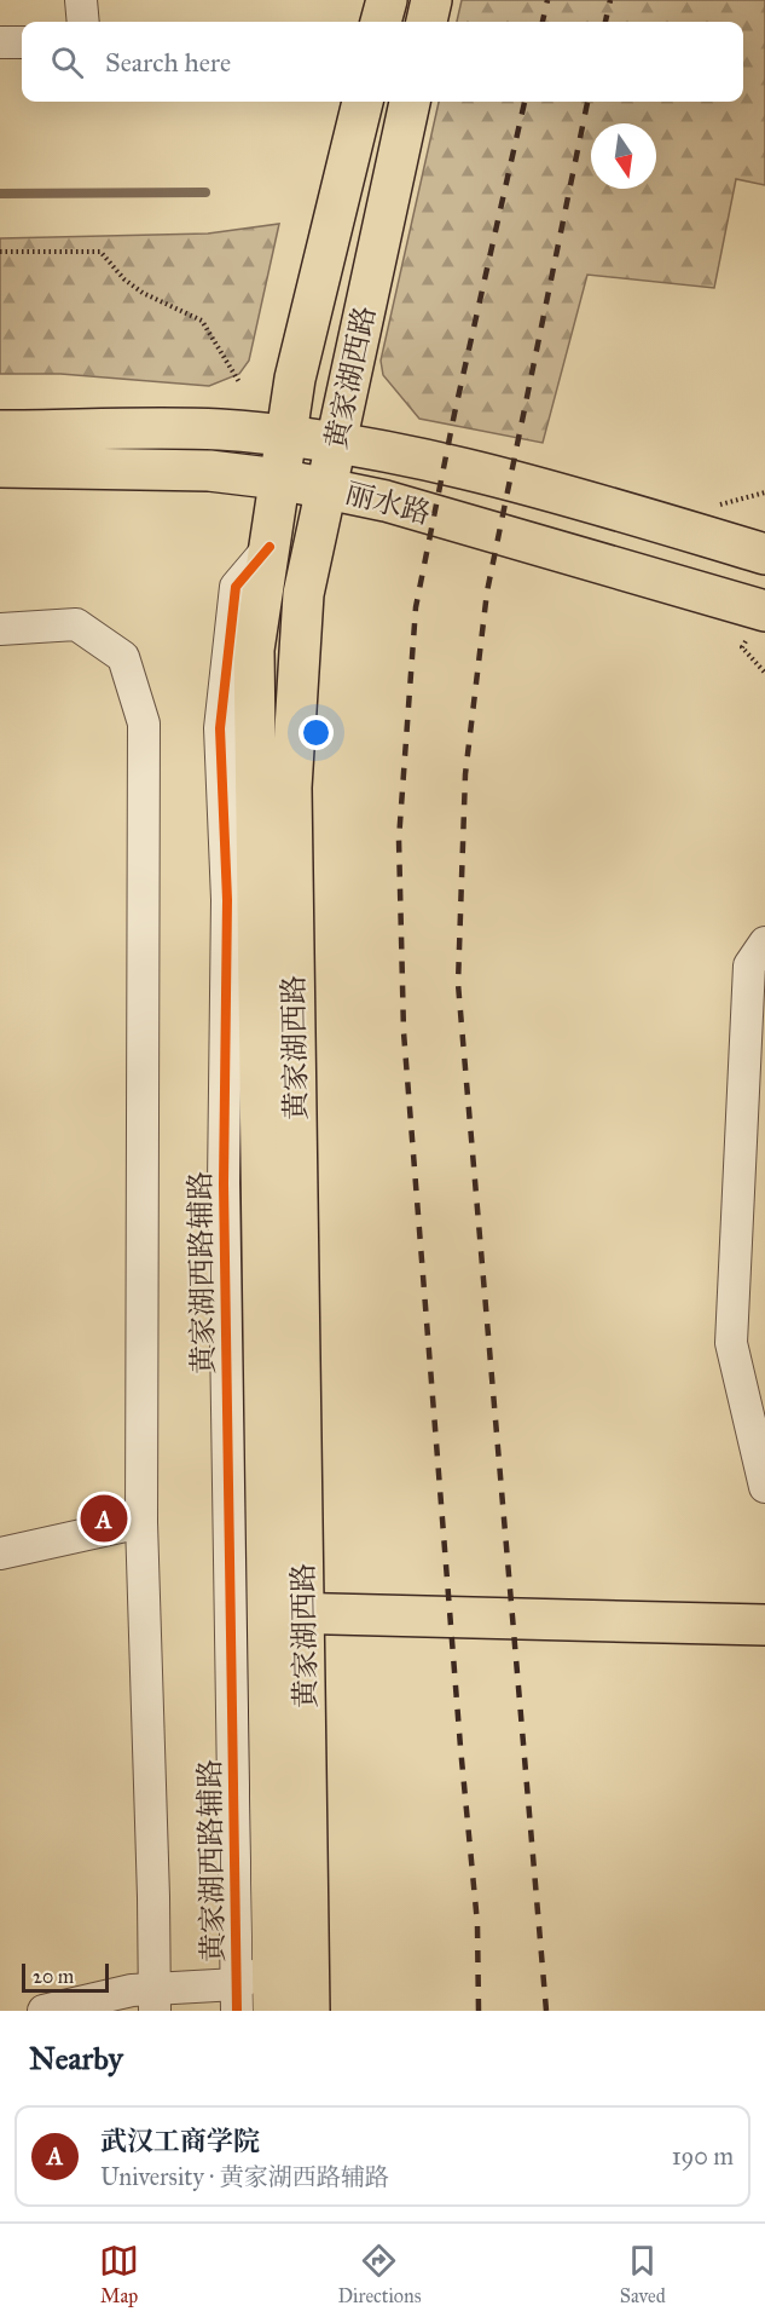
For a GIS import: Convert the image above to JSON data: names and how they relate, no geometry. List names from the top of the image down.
{
  "streets": {
    "main road": ["黄家湖西路", "丽水路"],
    "street": ["黄家湖西路辅路"]
  },
  "crossings": [
    ["黄家湖西路", "丽水路"],
    ["黄家湖西路", "黄家湖西路辅路"]
  ],
  "scale_bar": "20 m",
  "north": "bottom",
  "page": {
    "search": "Search here",
    "pins": "A",
    "scale": "20 m",
    "heading": "Nearby",
    "list": [
      {
        "mark": "A",
        "name": "武汉工商学院",
        "note": "University · 黄家湖西路辅路",
        "value": "190 m"
      }
    ],
    "nav": ["Map", "Directions", "Saved"]
  }
}
